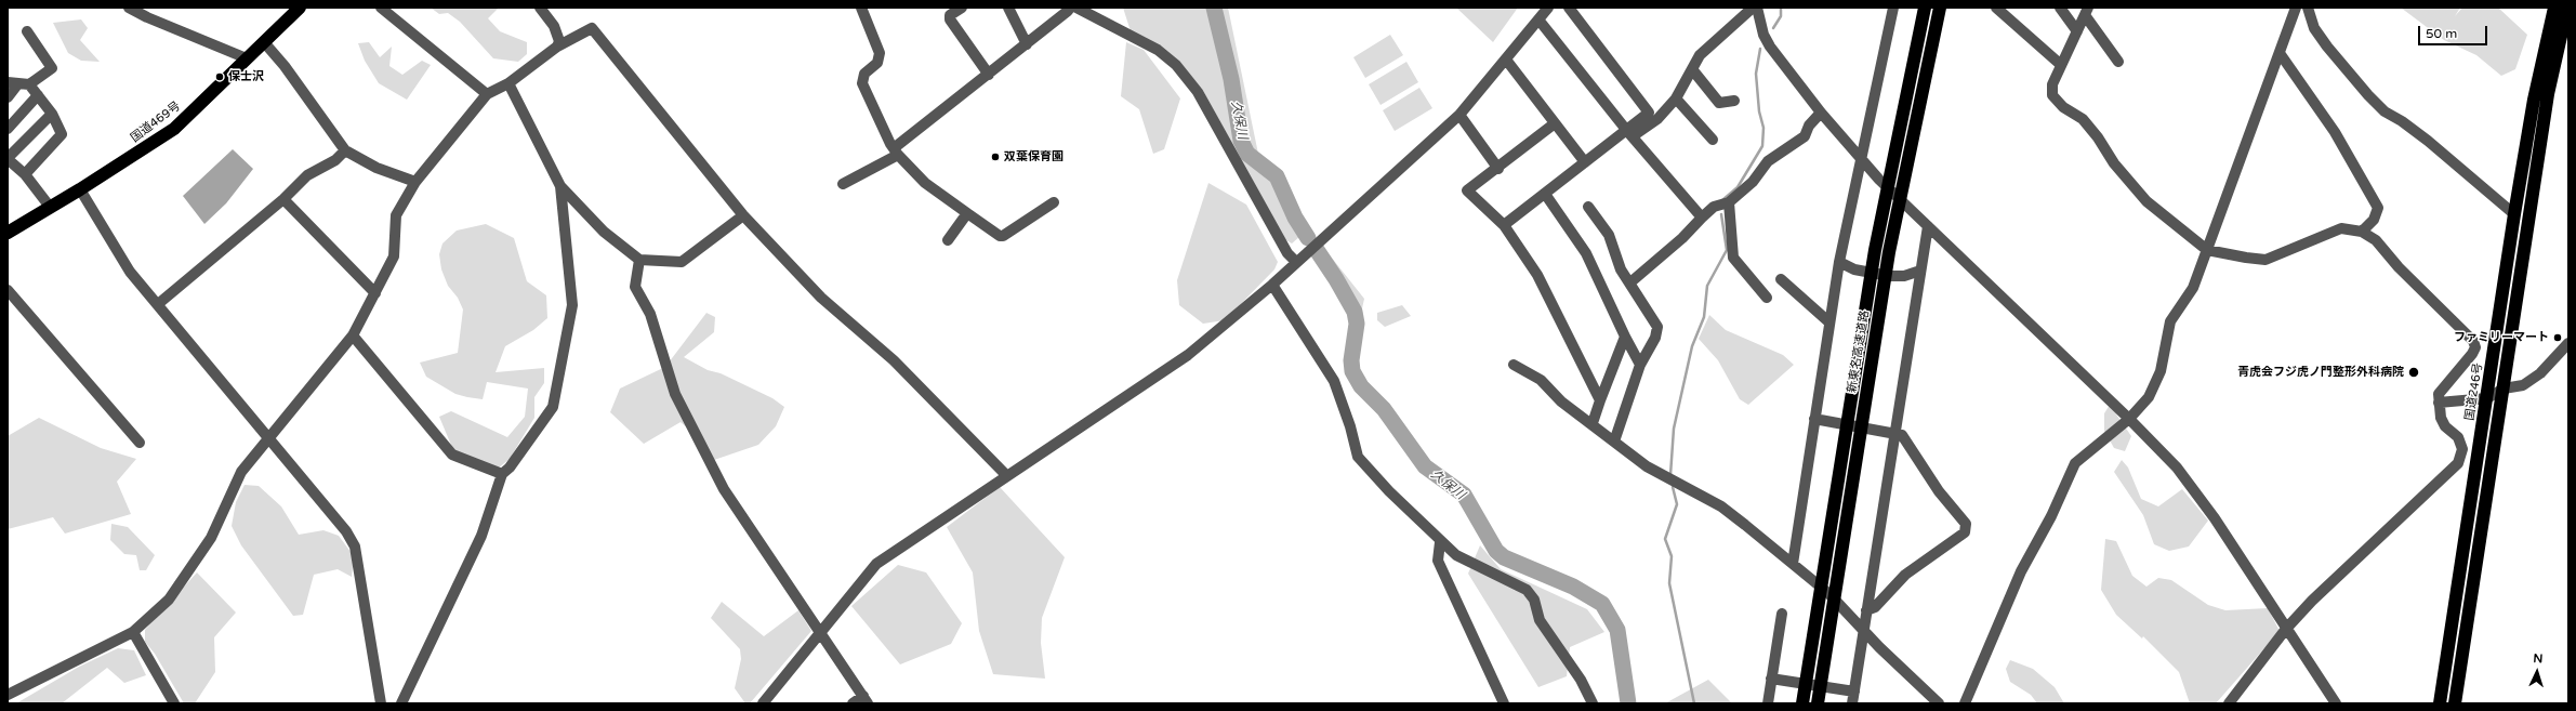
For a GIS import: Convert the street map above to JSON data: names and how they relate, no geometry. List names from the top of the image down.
{
  "streets": {
    "highway": ["国道469号", "新東名高速道路", "国道246号"]
  },
  "water": ["久保川"],
  "places": [
    "保士沢",
    "双葉保育園",
    "ファミリーマート",
    "青虎会フジ虎ノ門整形外科病院"
  ],
  "scale_bar": "50 m",
  "north": "top"
}
